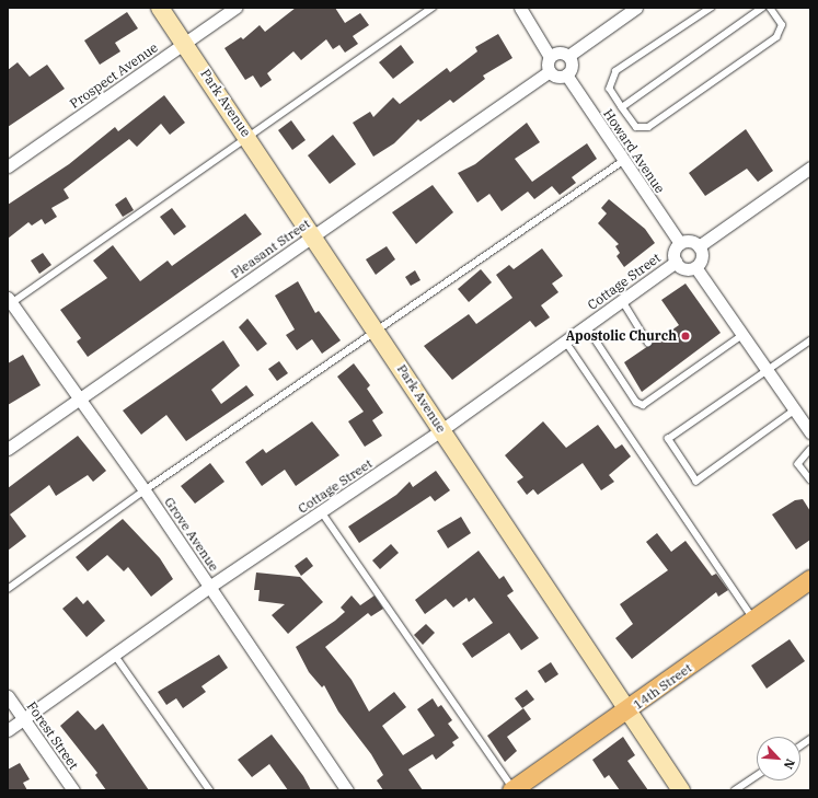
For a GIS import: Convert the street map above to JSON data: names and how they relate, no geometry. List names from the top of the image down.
{
  "streets": {
    "main road": ["14th Street"],
    "street": [
      "Prospect Avenue",
      "Park Avenue",
      "Howard Avenue",
      "Pleasant Street",
      "Cottage Street",
      "Grove Avenue",
      "Forest Street"
    ]
  },
  "crossings": [
    ["Prospect Avenue", "Park Avenue"],
    ["Park Avenue", "Pleasant Street"],
    ["Park Avenue", "Cottage Street"],
    ["Park Avenue", "14th Street"],
    ["Howard Avenue", "Pleasant Street"],
    ["Howard Avenue", "Cottage Street"],
    ["Pleasant Street", "Grove Avenue"],
    ["Cottage Street", "Grove Avenue"],
    ["Cottage Street", "Forest Street"]
  ],
  "places": ["Apostolic Church"],
  "north": "bottom right"
}
